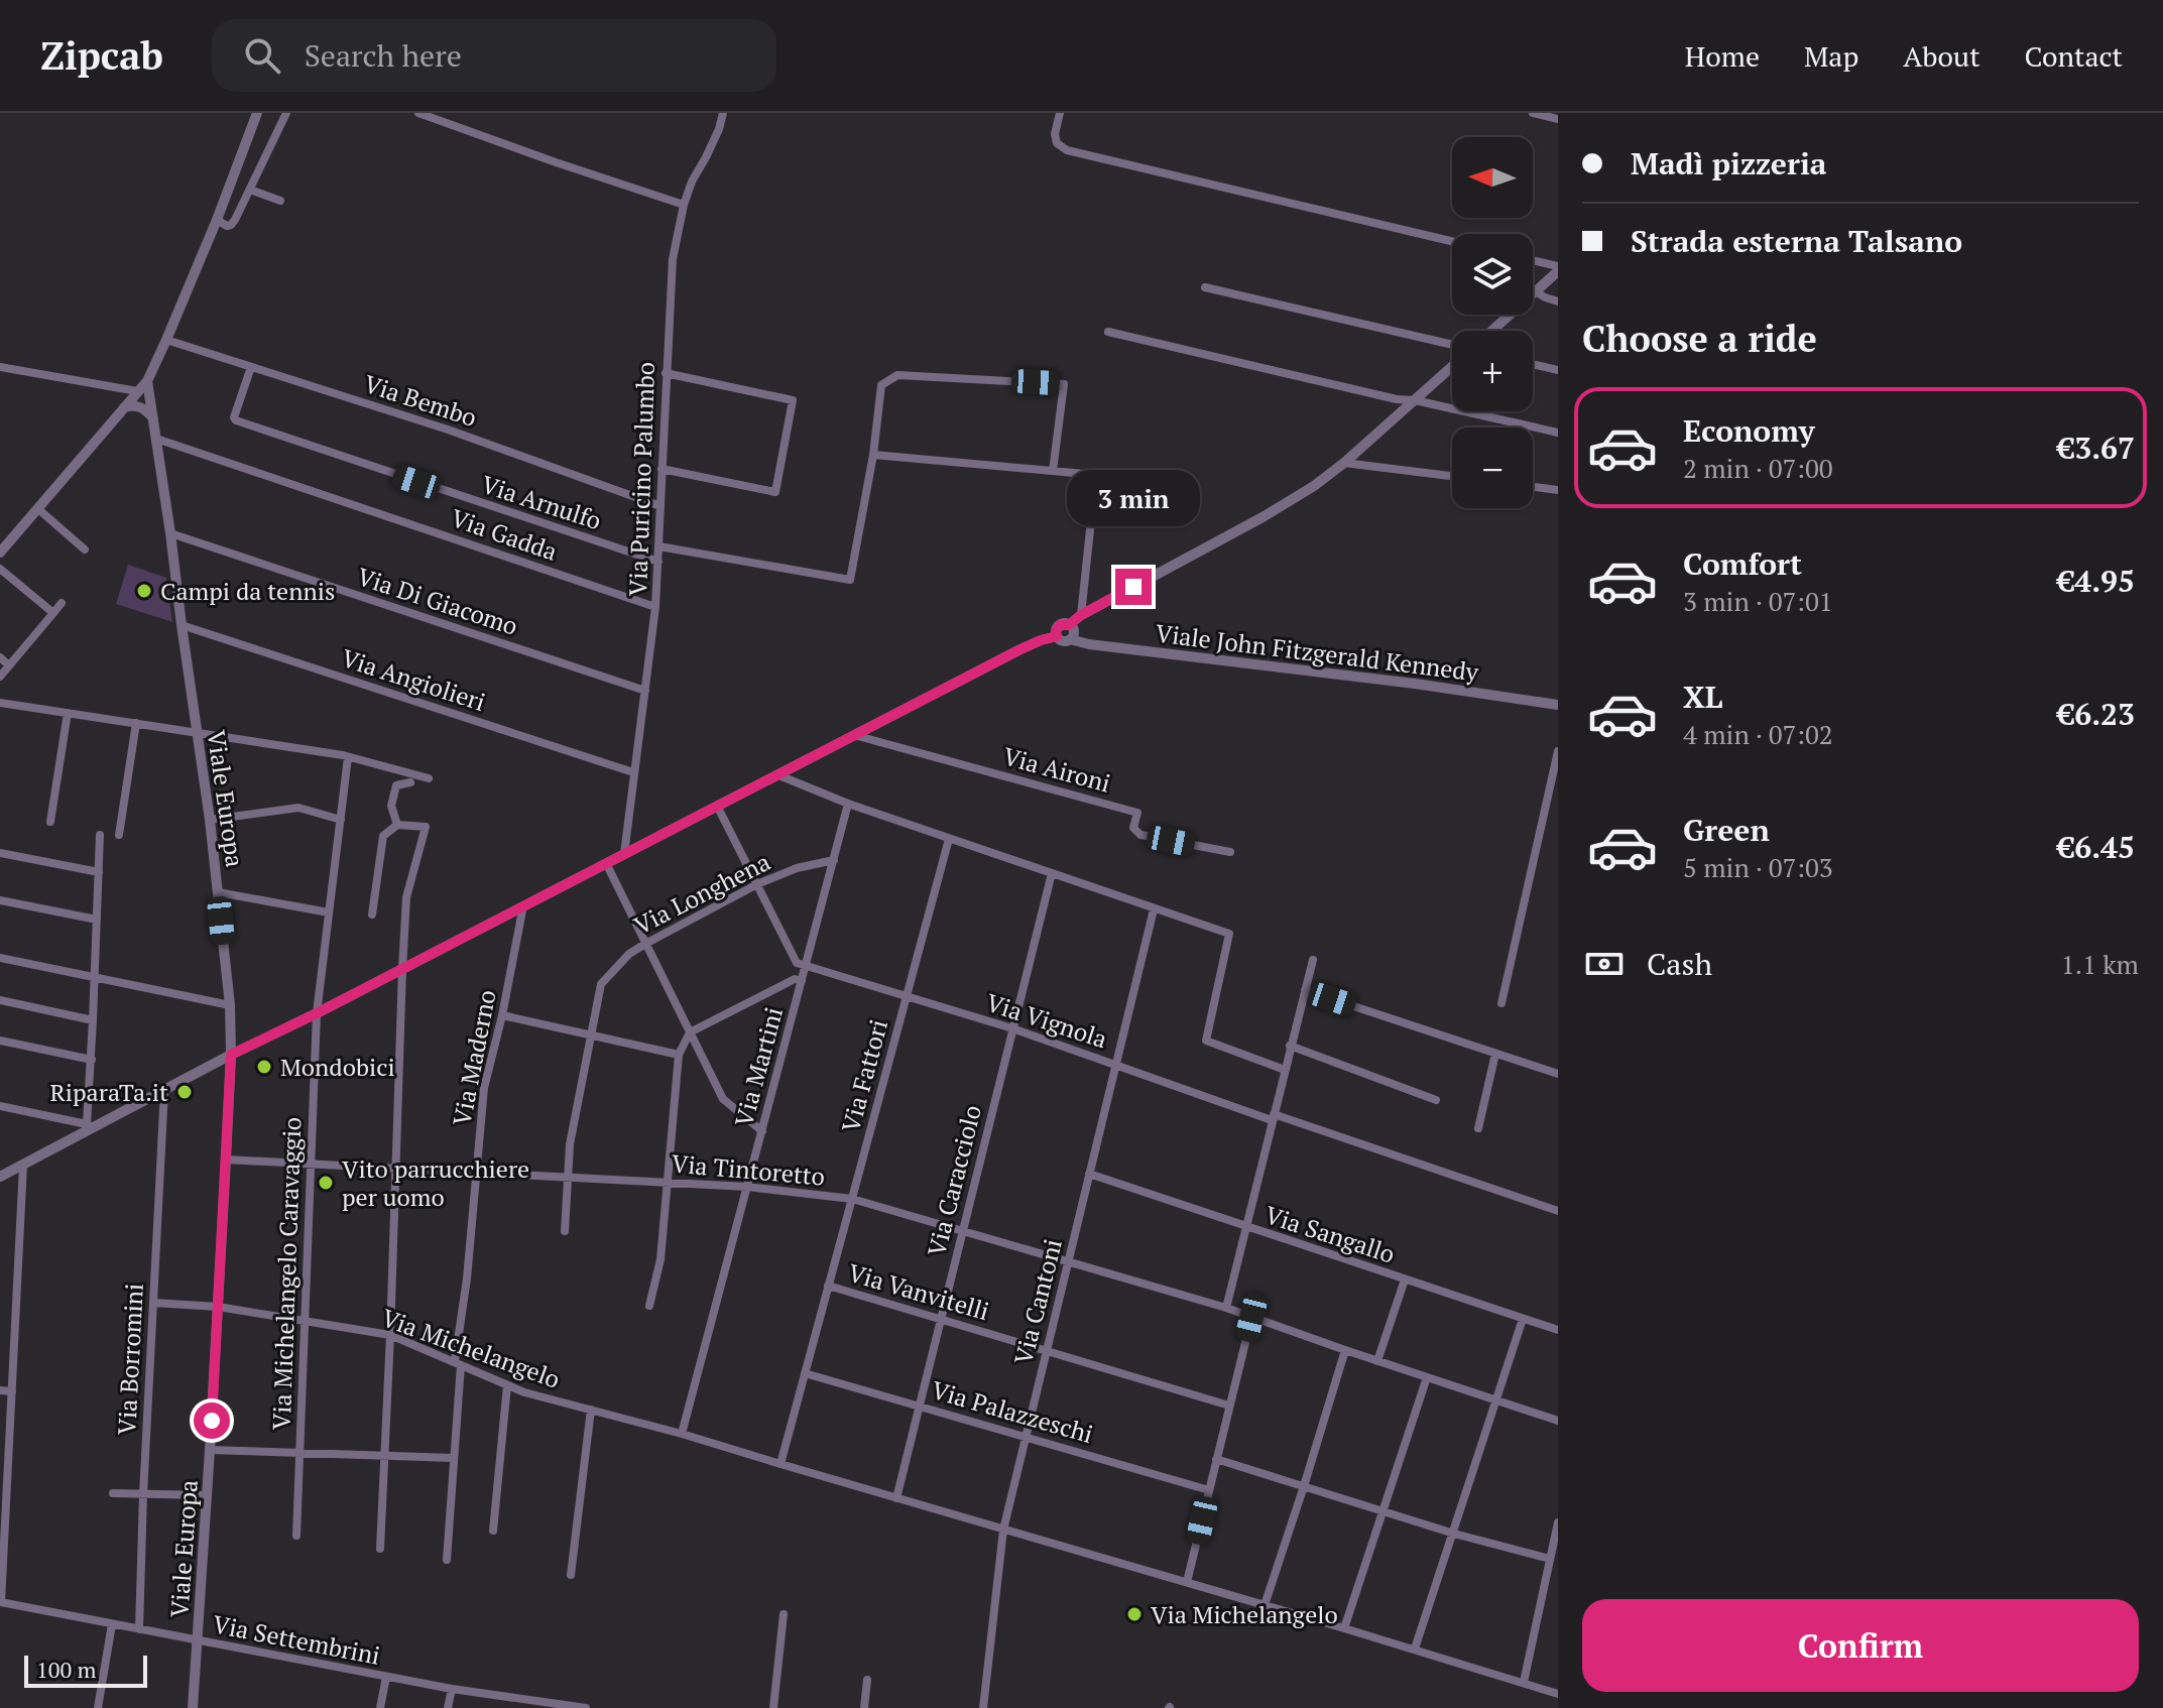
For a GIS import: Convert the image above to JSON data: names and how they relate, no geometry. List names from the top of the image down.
{
  "streets": {
    "street": [
      "Via Bembo",
      "Via Puricino Palumbo",
      "Via Arnulfo",
      "Via Gadda",
      "Via Di Giacomo",
      "Viale John Fitzgerald Kennedy",
      "Via Angiolieri",
      "Via Aironi",
      "Viale Europa",
      "Via Longhena",
      "Via Vignola",
      "Via Maderno",
      "Via Martini",
      "Via Fattori",
      "Via Tintoretto",
      "Via Caracciolo",
      "Via Sangallo",
      "Via Michelangelo Caravaggio",
      "Via Vanvitelli",
      "Via Cantoni",
      "Via Michelangelo",
      "Via Borromini",
      "Via Palazzeschi",
      "Via Settembrini"
    ]
  },
  "crossings": [
    ["Via Bembo", "Via Puricino Palumbo"],
    ["Via Bembo", "Via Arnulfo"],
    ["Via Puricino Palumbo", "Via Arnulfo"],
    ["Via Puricino Palumbo", "Via Gadda"],
    ["Via Puricino Palumbo", "Via Di Giacomo"],
    ["Via Puricino Palumbo", "Via Angiolieri"],
    ["Via Gadda", "Viale Europa"],
    ["Via Di Giacomo", "Viale Europa"],
    ["Via Angiolieri", "Viale Europa"],
    ["Viale Europa", "Via Tintoretto"],
    ["Viale Europa", "Via Michelangelo"],
    ["Viale Europa", "Via Settembrini"],
    ["Via Longhena", "Via Martini"],
    ["Via Longhena", "Via Tintoretto"],
    ["Via Vignola", "Via Martini"],
    ["Via Vignola", "Via Fattori"],
    ["Via Vignola", "Via Caracciolo"],
    ["Via Vignola", "Via Cantoni"],
    ["Via Maderno", "Via Tintoretto"],
    ["Via Maderno", "Via Michelangelo"],
    ["Via Martini", "Via Tintoretto"],
    ["Via Martini", "Via Michelangelo"],
    ["Via Fattori", "Via Tintoretto"],
    ["Via Fattori", "Via Vanvitelli"],
    ["Via Fattori", "Via Michelangelo"],
    ["Via Fattori", "Via Palazzeschi"],
    ["Via Tintoretto", "Via Caracciolo"],
    ["Via Tintoretto", "Via Michelangelo Caravaggio"],
    ["Via Tintoretto", "Via Cantoni"],
    ["Via Caracciolo", "Via Vanvitelli"],
    ["Via Caracciolo", "Via Michelangelo"],
    ["Via Caracciolo", "Via Palazzeschi"],
    ["Via Sangallo", "Via Cantoni"],
    ["Via Michelangelo Caravaggio", "Via Michelangelo"],
    ["Via Vanvitelli", "Via Cantoni"],
    ["Via Cantoni", "Via Michelangelo"],
    ["Via Cantoni", "Via Palazzeschi"],
    ["Via Michelangelo", "Via Borromini"],
    ["Via Borromini", "Via Settembrini"]
  ],
  "places": [
    "Campi da tennis",
    "Mondobici",
    "RiparaTa.it",
    "Vito parrucchiere per uomo",
    "Via Michelangelo"
  ],
  "scale_bar": "100 m",
  "north": "left",
  "page": {
    "header": "Zipcab",
    "search": "Search here",
    "nav": [
      "Home",
      "Map",
      "About",
      "Contact"
    ],
    "banner": ["Madì pizzeria", "Strada esterna Talsano"],
    "map_buttons": ["+", "−"],
    "heading": "Choose a ride",
    "list": [
      {
        "name": "Economy",
        "note": "2 min · 07:00",
        "value": "€3.67"
      },
      {
        "name": "Comfort",
        "note": "3 min · 07:01",
        "value": "€4.95"
      },
      {
        "name": "XL",
        "note": "4 min · 07:02",
        "value": "€6.23"
      },
      {
        "name": "Green",
        "note": "5 min · 07:03",
        "value": "€6.45"
      }
    ],
    "bubble": "3 min",
    "pay": ["Cash", "1.1 km"],
    "buttons": "Confirm",
    "scale": "100 m"
  }
}
